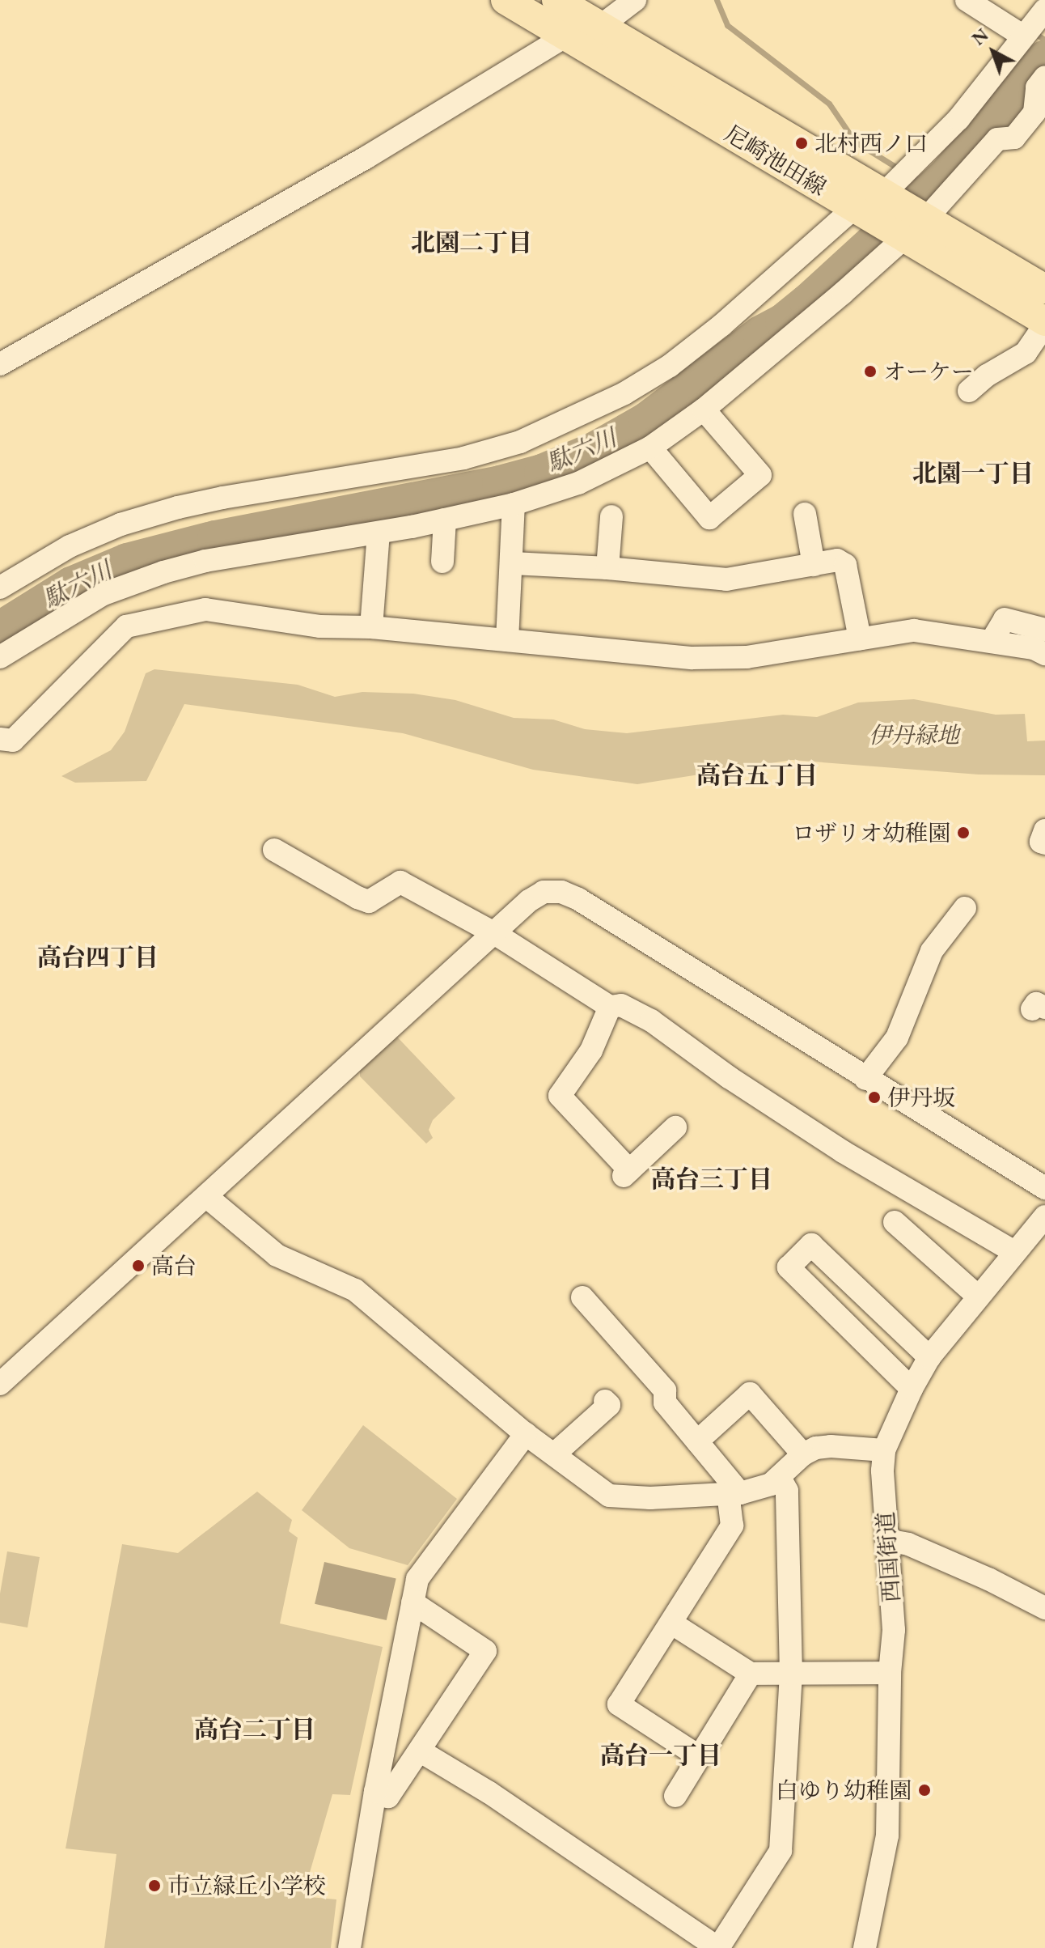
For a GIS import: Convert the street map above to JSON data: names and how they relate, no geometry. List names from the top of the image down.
{
  "streets": {
    "main road": ["尼崎池田線"],
    "street": ["西国街道"]
  },
  "districts": [
    "北園二丁目",
    "北園一丁目",
    "高台五丁目",
    "高台四丁目",
    "高台三丁目",
    "高台二丁目",
    "高台一丁目"
  ],
  "water": ["駄六川"],
  "parks": ["伊丹緑地"],
  "places": [
    "北村西ノ口",
    "オーケー",
    "ロザリオ幼稚園",
    "伊丹坂",
    "高台",
    "白ゆり幼稚園",
    "市立緑丘小学校"
  ],
  "north": "top left"
}
